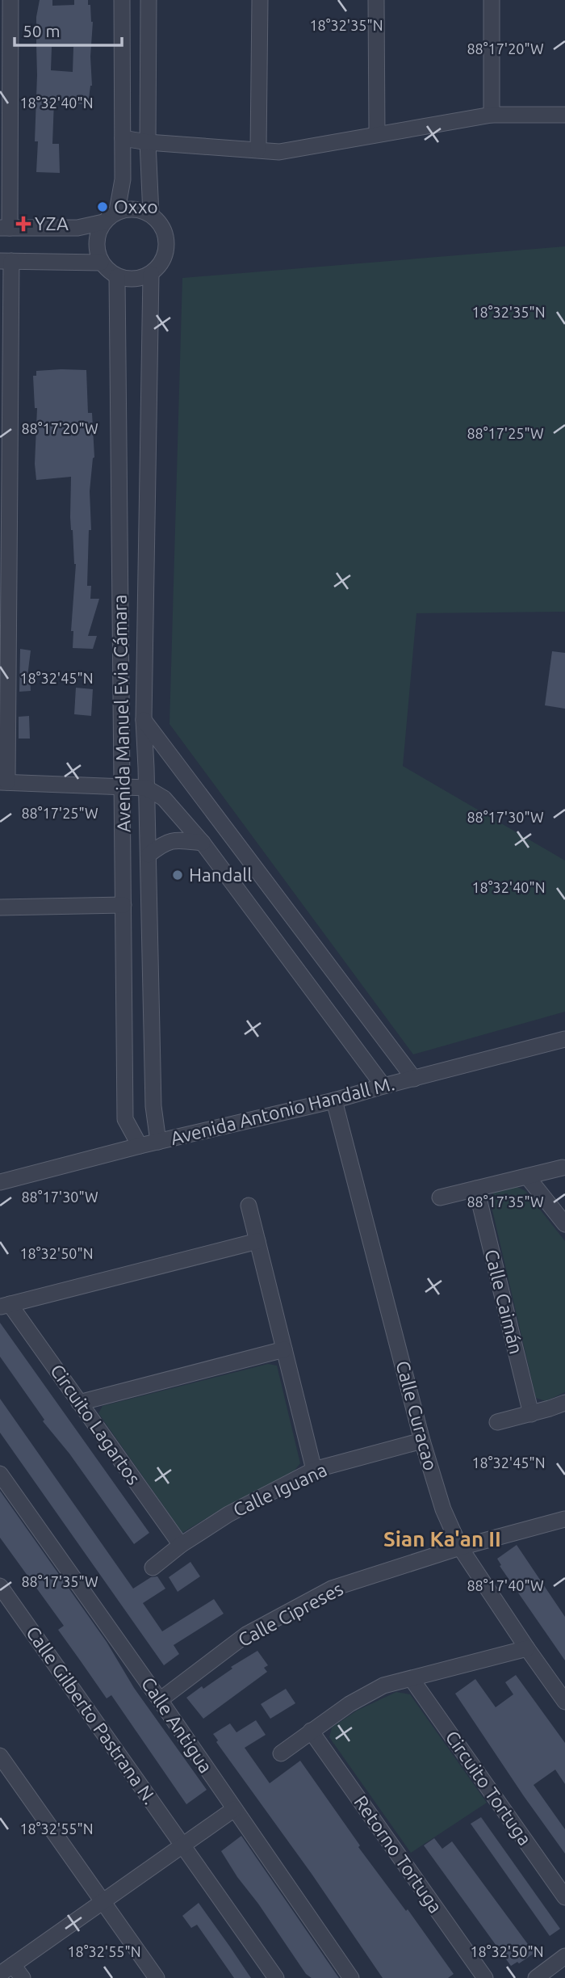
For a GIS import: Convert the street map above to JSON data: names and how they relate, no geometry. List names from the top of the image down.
{
  "streets": {
    "street": [
      "Avenida Manuel Evia Cámara",
      "Avenida Antonio Handall M.",
      "Calle Caimán",
      "Calle Curacao",
      "Circuito Lagartos",
      "Calle Iguana",
      "Calle Cipreses",
      "Calle Gilberto Pastrana N.",
      "Calle Antigua",
      "Circuito Tortuga",
      "Retorno Tortuga"
    ]
  },
  "crossings": [
    ["Avenida Manuel Evia Cámara", "Avenida Antonio Handall M."],
    ["Avenida Antonio Handall M.", "Calle Curacao"],
    ["Calle Curacao", "Calle Iguana"],
    ["Calle Curacao", "Calle Cipreses"],
    ["Circuito Lagartos", "Calle Iguana"],
    ["Calle Cipreses", "Calle Antigua"]
  ],
  "districts": ["Sian Ka'an II"],
  "places": {
    "other": ["Oxxo", "Handall"],
    "health": ["YZA"]
  },
  "scale_bar": "50 m",
  "coordinates": [
    "18°32'35\"N",
    "88°17'20\"W",
    "18°32'40\"N",
    "88°17'25\"W",
    "18°32'45\"N",
    "88°17'30\"W",
    "88°17'35\"W",
    "18°32'50\"N",
    "88°17'40\"W",
    "18°32'55\"N"
  ]
}
